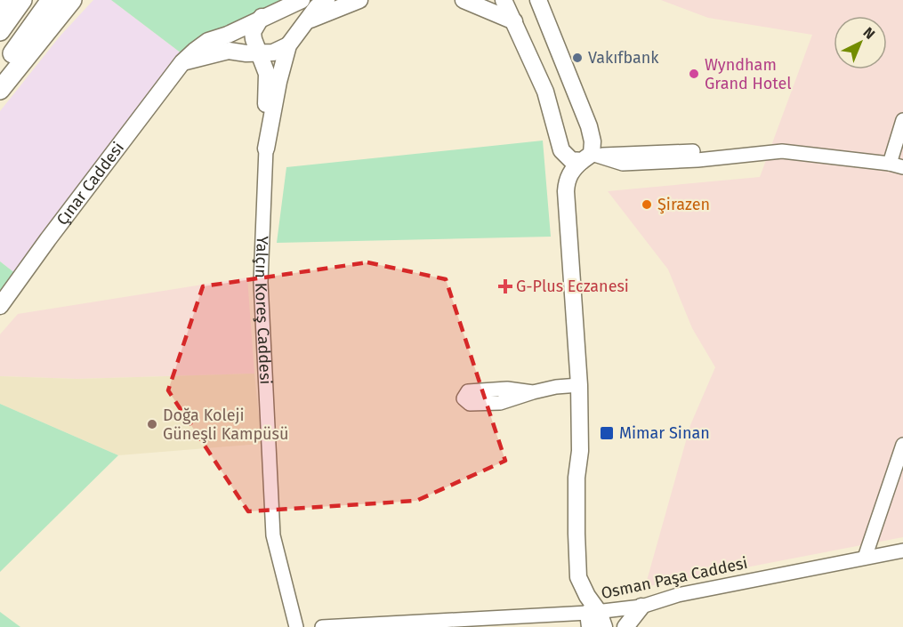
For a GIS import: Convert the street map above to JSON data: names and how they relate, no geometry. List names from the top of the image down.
{
  "streets": {
    "main road": ["Çınar Caddesi", "Yalçın Koreş Caddesi"],
    "street": ["Osman Paşa Caddesi"]
  },
  "crossings": [
    ["Çınar Caddesi", "Yalçın Koreş Caddesi"]
  ],
  "places": {
    "other": [
      "Vakıfbank",
      "Wyndham Grand Hotel",
      "Şirazen",
      "Doğa Koleji Güneşli Kampüsü"
    ],
    "health": ["G-Plus Eczanesi"],
    "transit": ["Mimar Sinan"]
  },
  "north": "top right"
}
